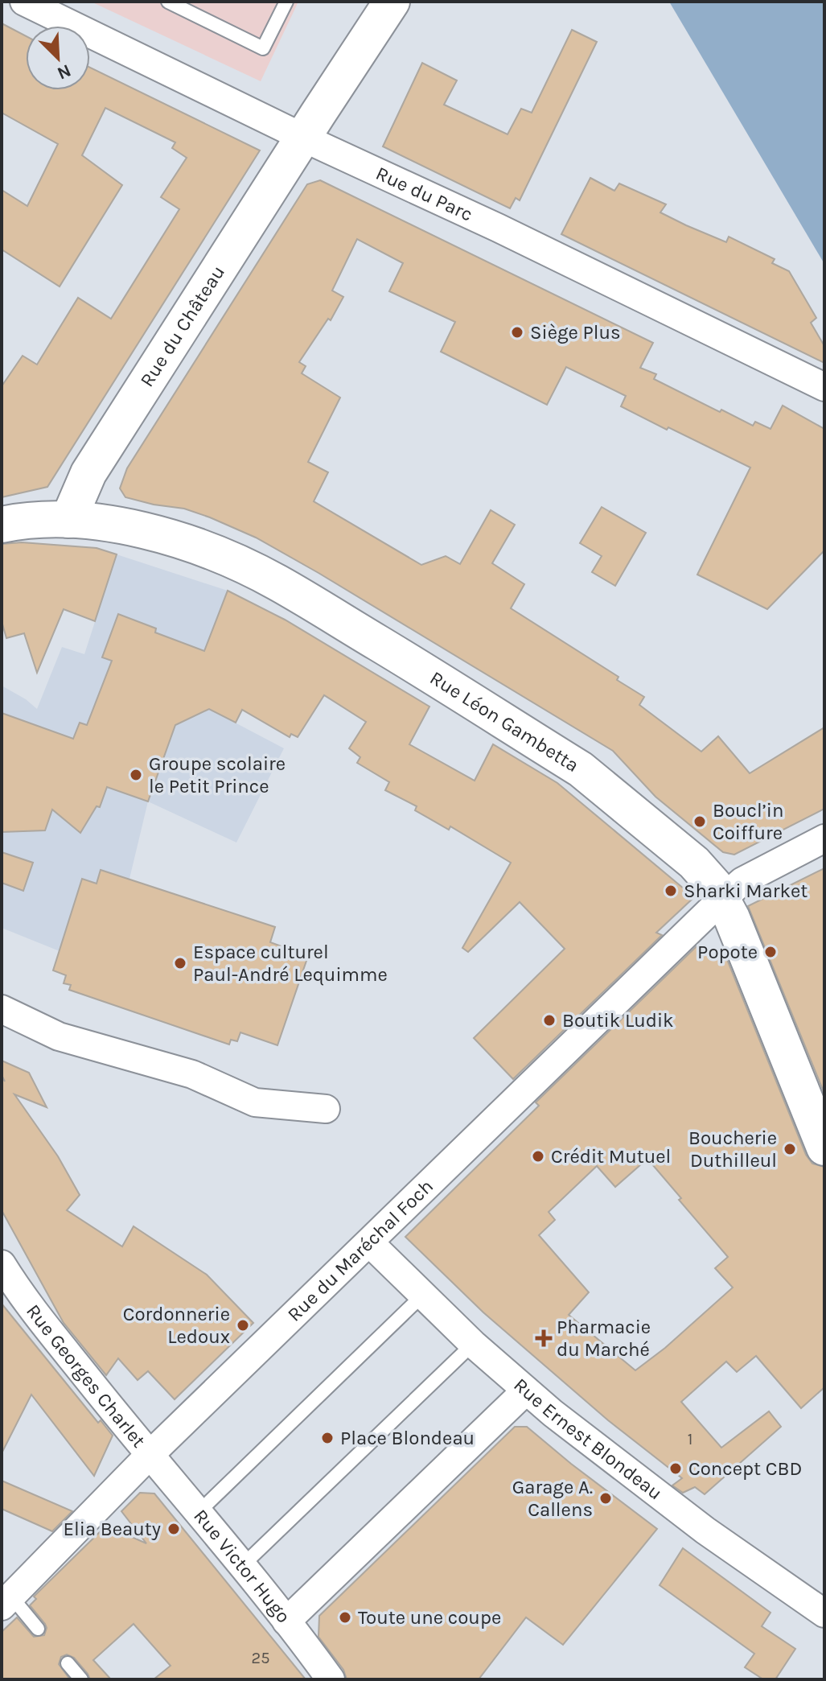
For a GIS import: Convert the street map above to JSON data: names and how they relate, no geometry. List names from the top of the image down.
{
  "streets": {
    "street": [
      "Rue du Parc",
      "Rue du Château",
      "Rue Léon Gambetta",
      "Rue du Maréchal Foch",
      "Rue Georges Charlet",
      "Rue Ernest Blondeau",
      "Rue Victor Hugo"
    ]
  },
  "crossings": [
    ["Rue du Parc", "Rue du Château"],
    ["Rue du Château", "Rue Léon Gambetta"],
    ["Rue Léon Gambetta", "Rue du Maréchal Foch"],
    ["Rue du Maréchal Foch", "Rue Georges Charlet"],
    ["Rue du Maréchal Foch", "Rue Ernest Blondeau"],
    ["Rue du Maréchal Foch", "Rue Victor Hugo"],
    ["Rue Georges Charlet", "Rue Victor Hugo"]
  ],
  "places": {
    "other": [
      "Siège Plus",
      "Groupe scolaire le Petit Prince",
      "Boucl’in Coiffure",
      "Sharki Market",
      "Popote",
      "Espace culturel Paul-André Lequimme",
      "Boutik Ludik",
      "Boucherie Duthilleul",
      "Crédit Mutuel",
      "Cordonnerie Ledoux",
      "Place Blondeau",
      "Concept CBD",
      "Garage A. Callens",
      "Elia Beauty",
      "Toute une coupe"
    ],
    "health": ["Pharmacie du Marché"]
  },
  "house_numbers": ["1", "25"],
  "north": "bottom right"
}
